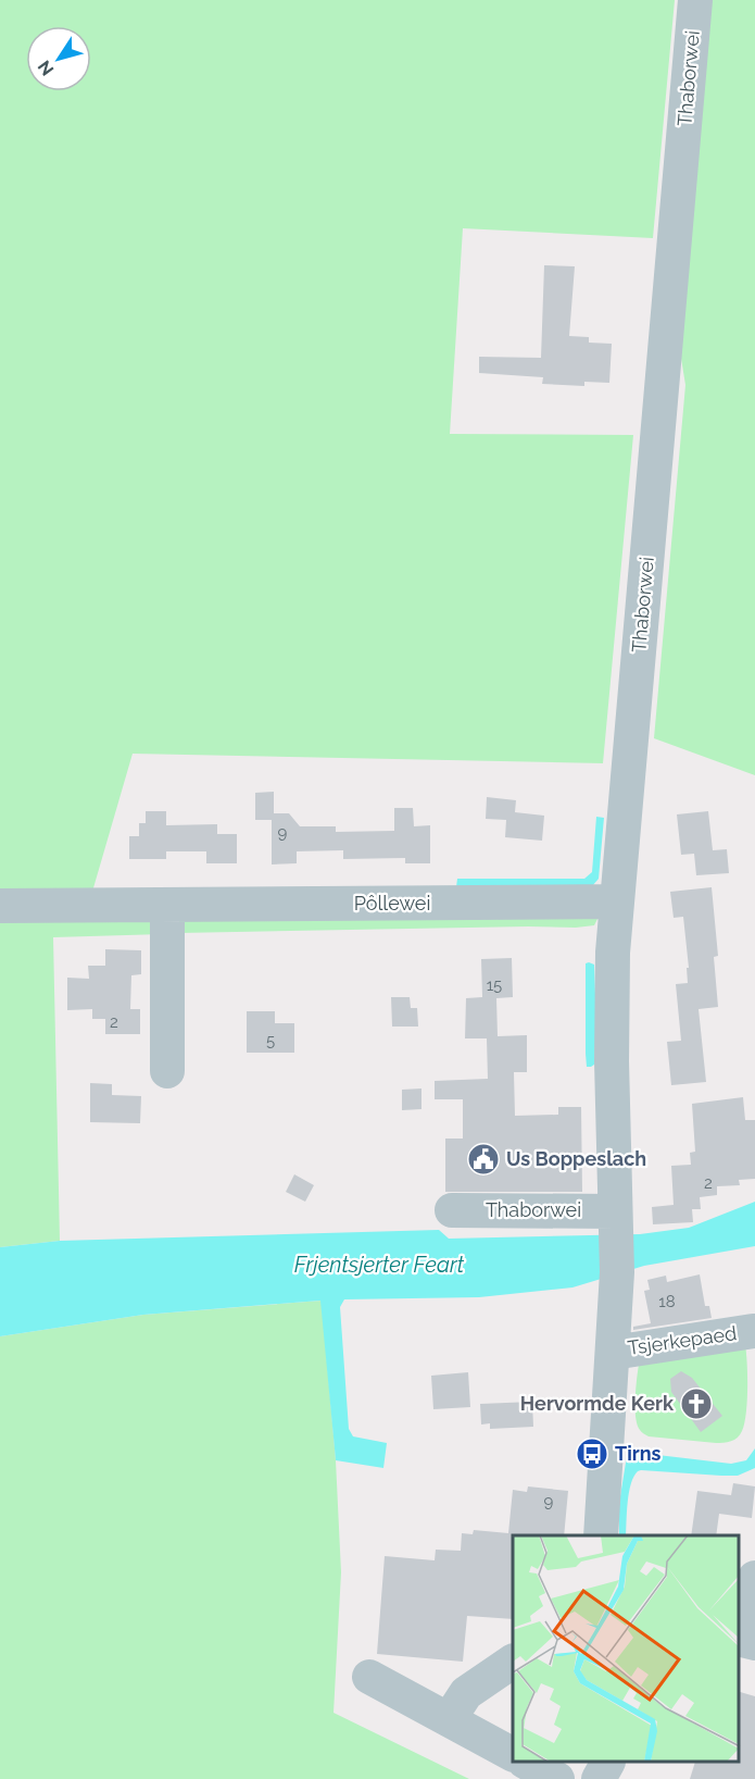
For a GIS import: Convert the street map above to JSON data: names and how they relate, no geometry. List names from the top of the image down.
{
  "streets": {
    "street": ["Thaborwei", "Pôllewei", "Tsjerkepaed"]
  },
  "crossings": [
    ["Thaborwei", "Pôllewei"],
    ["Thaborwei", "Tsjerkepaed"]
  ],
  "water": ["Frjentsjerter Feart"],
  "places": {
    "public building": ["Us Boppeslach"],
    "church": ["Hervormde Kerk"],
    "bus stop": ["Tirns"]
  },
  "house_numbers": [
    "9",
    "15",
    "2",
    "5",
    "2",
    "18",
    "9"
  ],
  "north": "bottom left"
}
